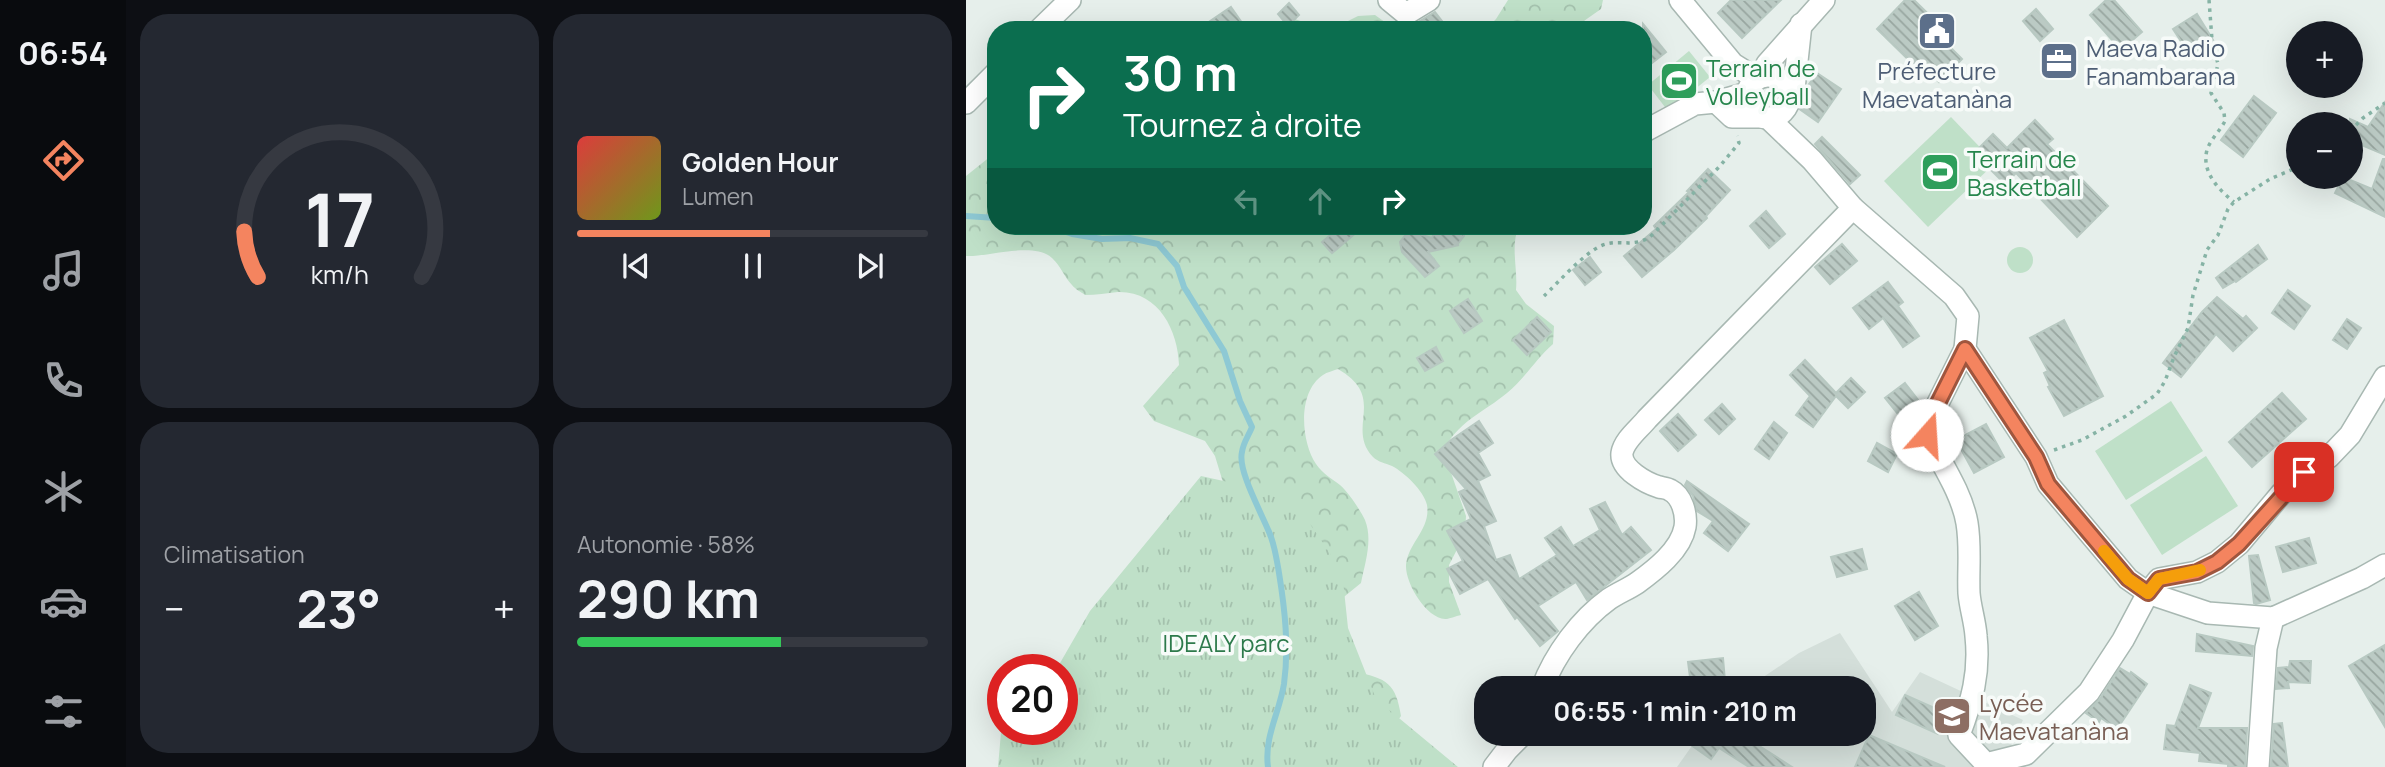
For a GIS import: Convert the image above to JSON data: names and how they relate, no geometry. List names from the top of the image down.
{
  "parks": ["IDEALY parc"],
  "places": {
    "public building": ["Préfecture Maevatanàna"],
    "office": ["Maeva Radio Fanambarana"],
    "sports": ["Terrain de Volleyball", "Terrain de Basketball"],
    "school or university": ["Lycée Maevatanàna"]
  },
  "page": {
    "tabs": "06:54",
    "map_buttons": ["+", "−"],
    "turn": ["30 m", "Tournez à droite"],
    "song": ["Golden Hour", "Lumen"],
    "tile": [
      "Climatisation",
      ["Autonomie · 58%", "290 km"]
    ],
    "heat": ["−", "23°", "+"],
    "limit": "20",
    "trip": "06:55 · 1 min · 210 m",
    "gauge": ["17", "km/h"]
  }
}
